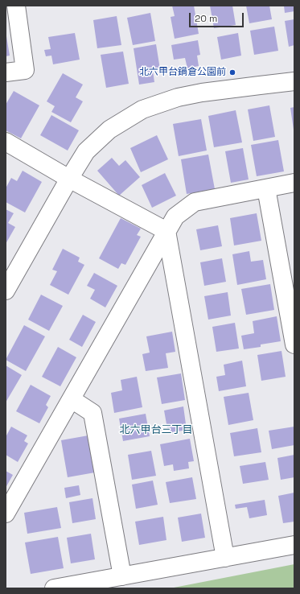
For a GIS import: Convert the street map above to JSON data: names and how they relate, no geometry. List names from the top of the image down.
{
  "districts": ["北六甲台三丁目"],
  "places": ["北六甲台鍋倉公園前"],
  "scale_bar": "20 m"
}
